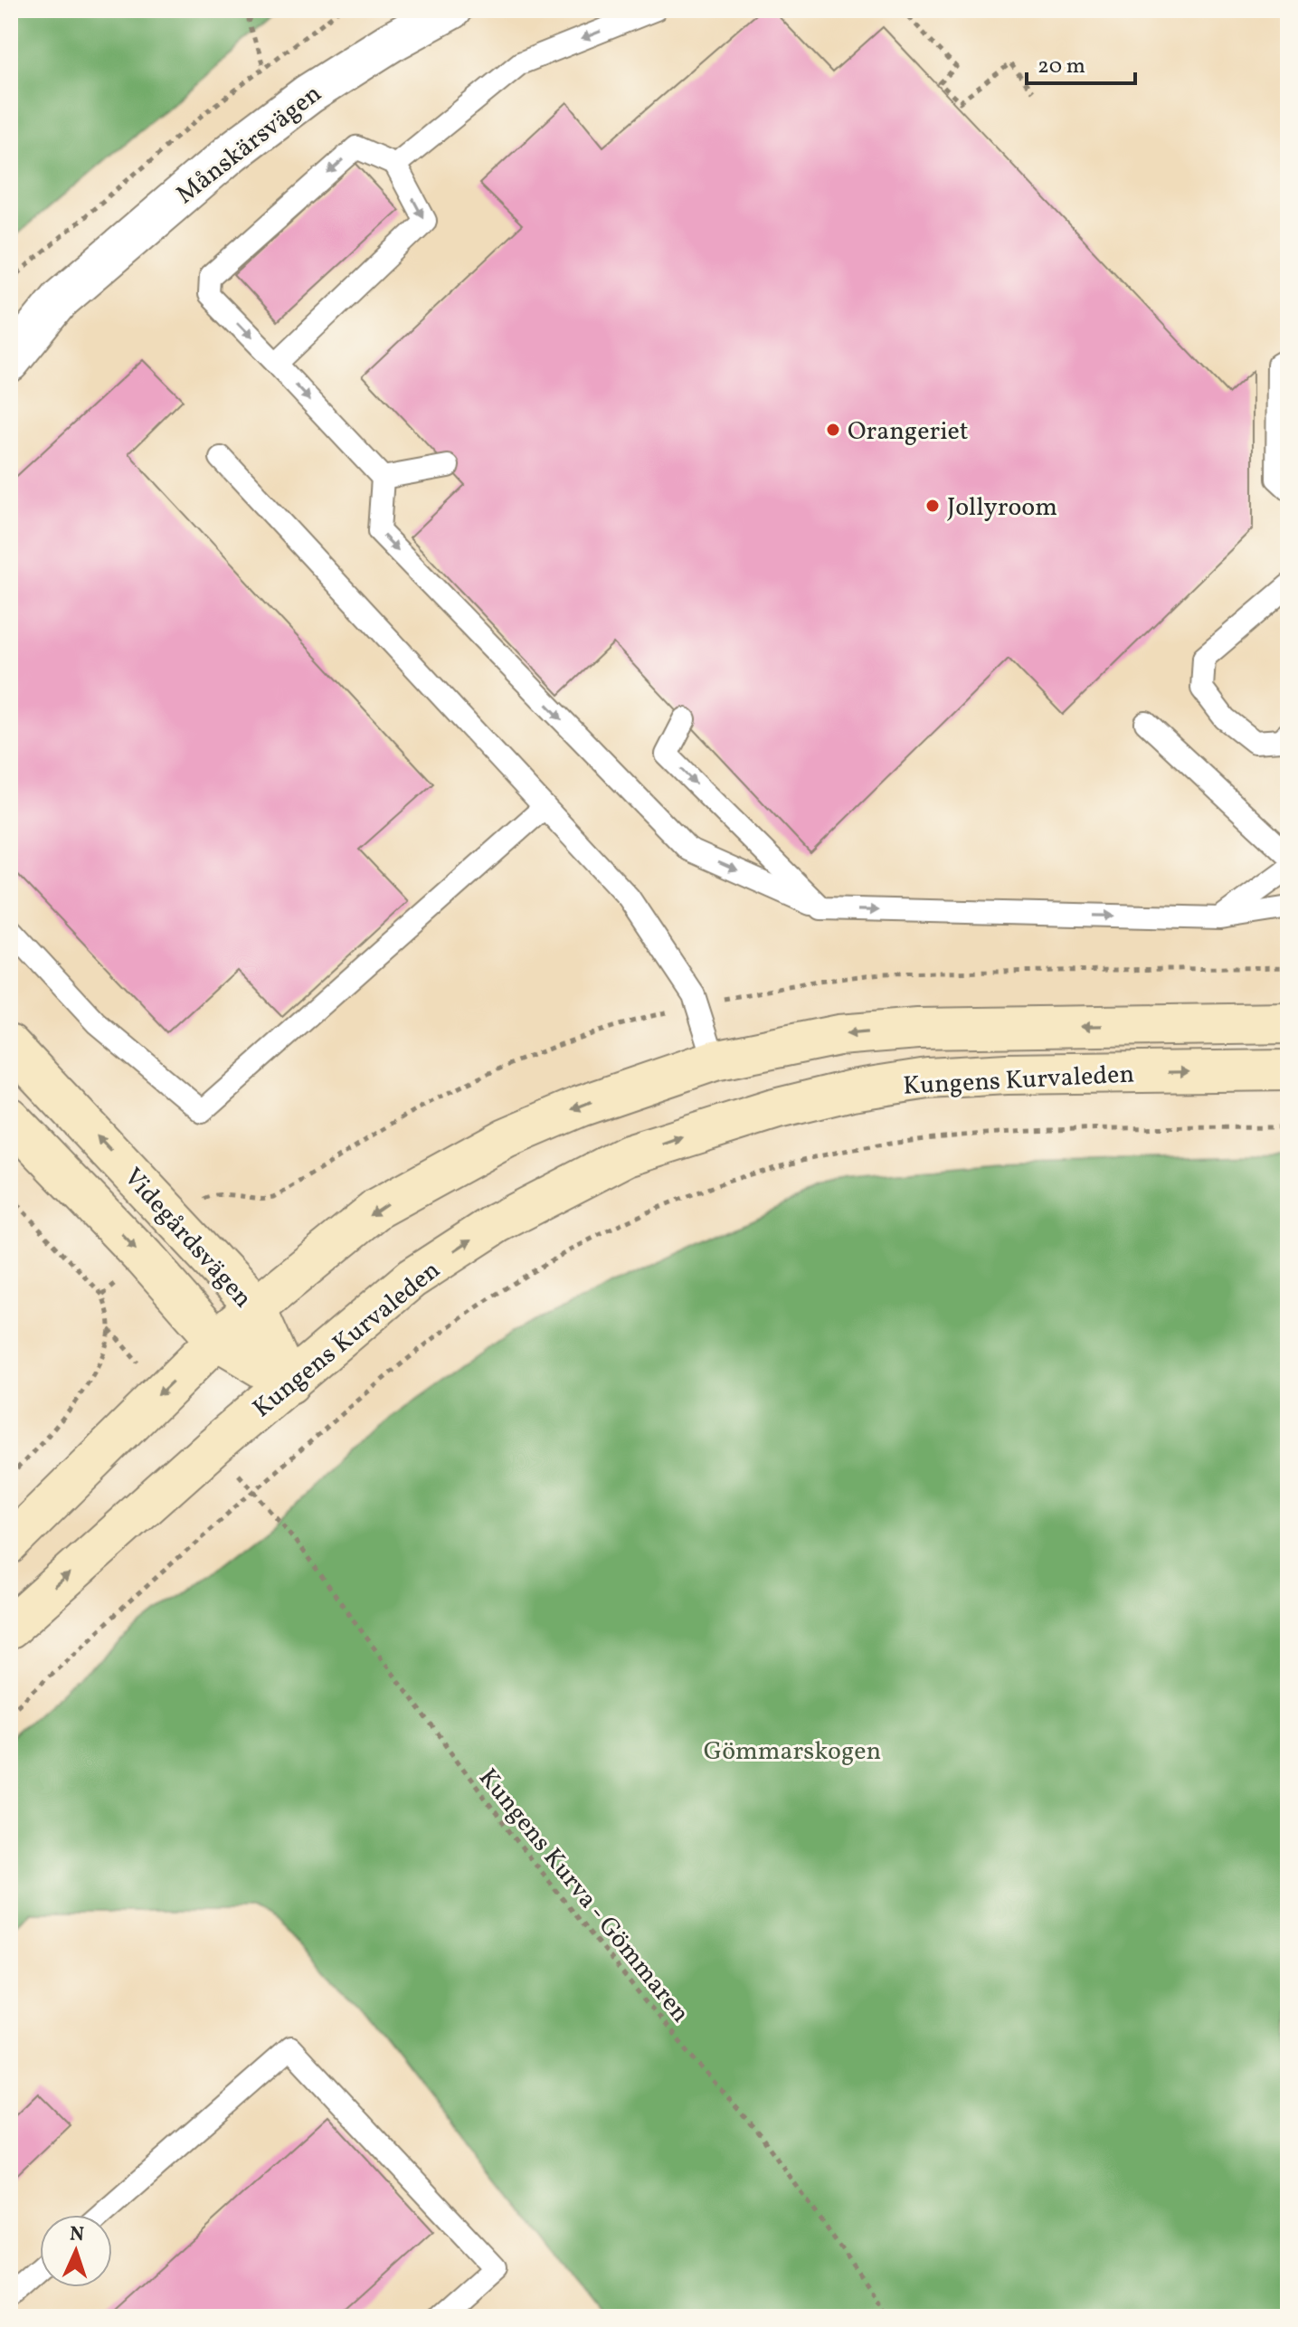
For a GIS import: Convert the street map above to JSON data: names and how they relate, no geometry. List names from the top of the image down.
{
  "streets": {
    "street": ["Månskärsvägen", "Kungens Kurvaleden", "Videgårdsvägen"],
    "path": ["Kungens Kurva - Gömmaren"]
  },
  "crossings": [
    ["Kungens Kurvaleden", "Videgårdsvägen"]
  ],
  "parks": ["Gömmarskogen"],
  "places": ["Orangeriet", "Jollyroom"],
  "scale_bar": "20 m",
  "north": "top"
}
